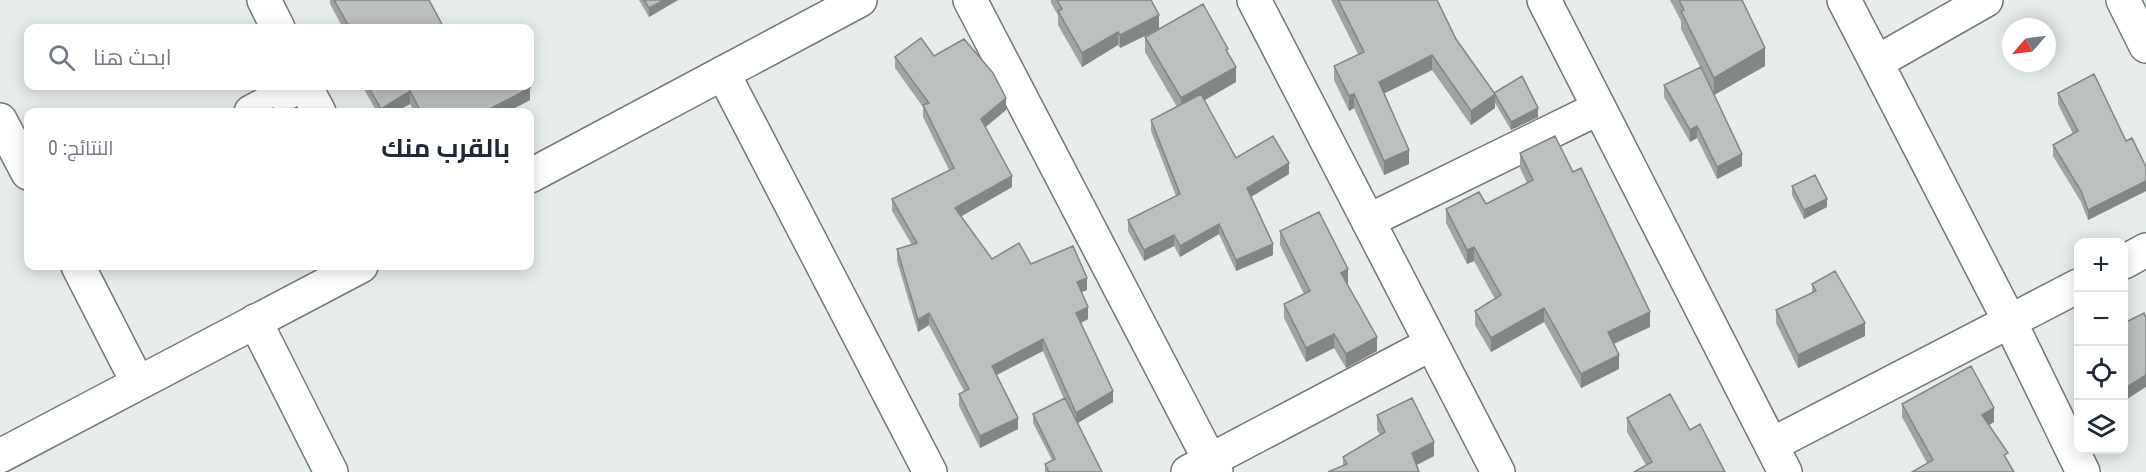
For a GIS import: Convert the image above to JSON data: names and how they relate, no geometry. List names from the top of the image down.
{
  "north": "bottom left",
  "page": {
    "search": "ابحث هنا",
    "heading": ["بالقرب منك", "النتائج: 0"],
    "map_buttons": ["+", "−"]
  }
}
